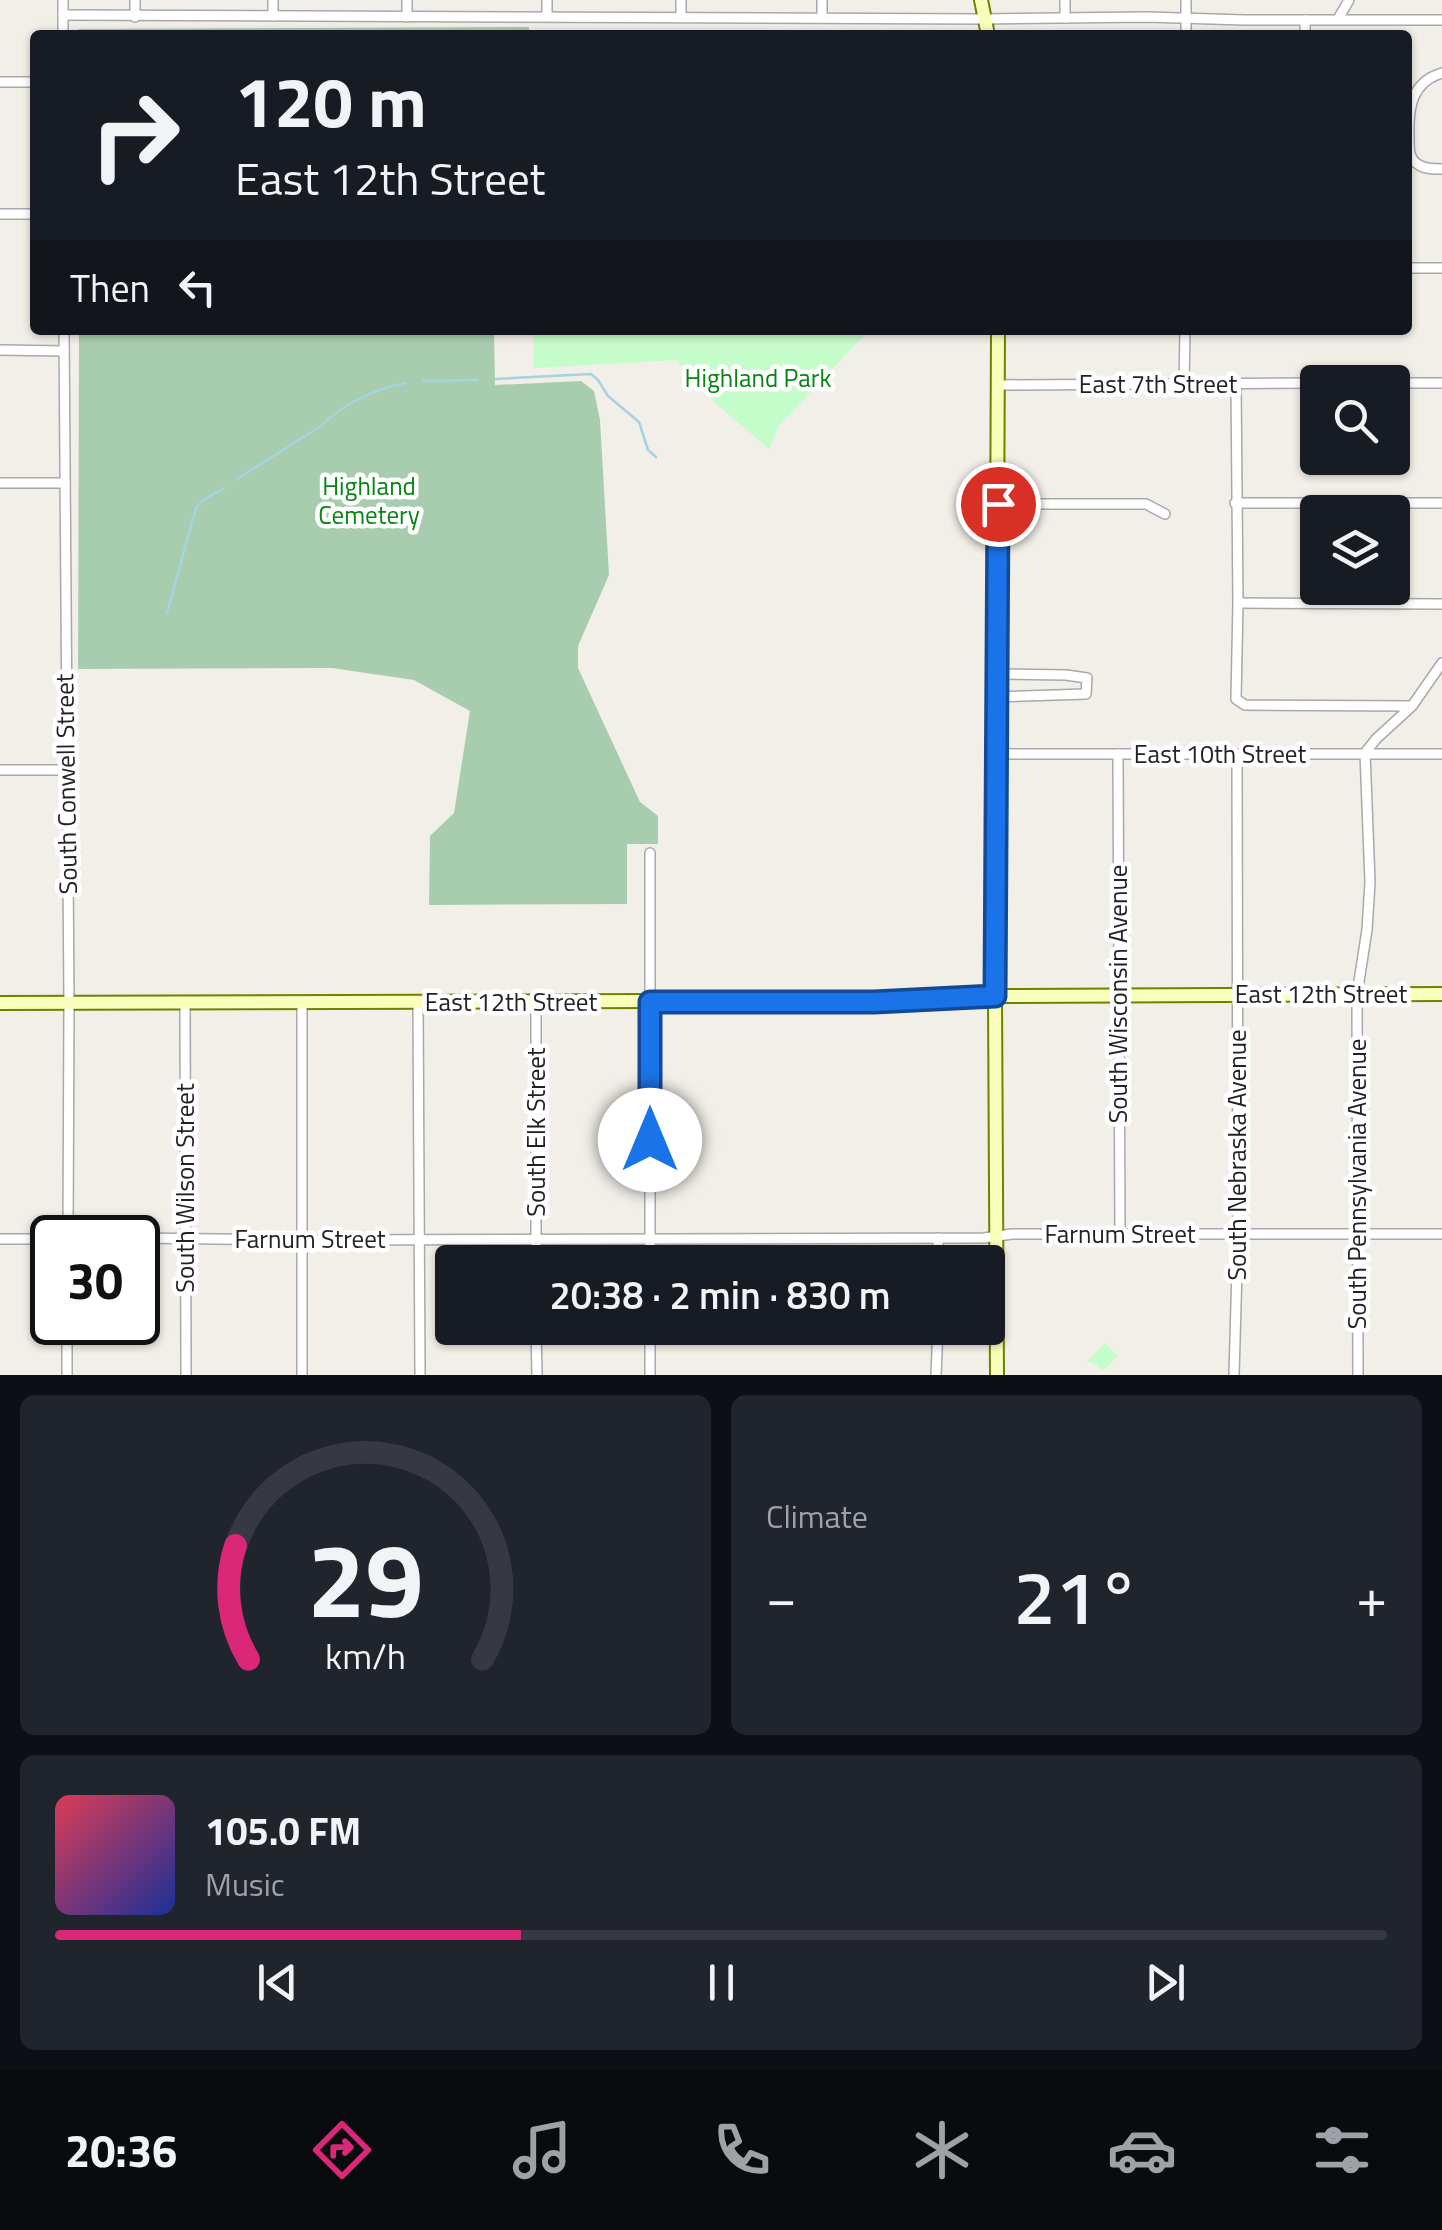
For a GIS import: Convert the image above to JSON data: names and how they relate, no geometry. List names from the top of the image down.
{
  "streets": {
    "street": [
      "East 7th Street",
      "East 10th Street",
      "South Conwell Street",
      "South Wisconsin Avenue",
      "East 12th Street",
      "South Elk Street",
      "South Nebraska Avenue",
      "South Pennsylvania Avenue",
      "South Wilson Street",
      "Farnum Street"
    ]
  },
  "crossings": [
    ["East 10th Street", "South Wisconsin Avenue"],
    ["East 10th Street", "South Nebraska Avenue"],
    ["East 10th Street", "South Pennsylvania Avenue"],
    ["South Conwell Street", "East 12th Street"],
    ["South Wisconsin Avenue", "East 12th Street"],
    ["South Wisconsin Avenue", "Farnum Street"],
    ["East 12th Street", "South Elk Street"],
    ["East 12th Street", "South Nebraska Avenue"],
    ["East 12th Street", "South Pennsylvania Avenue"],
    ["East 12th Street", "South Wilson Street"],
    ["South Elk Street", "Farnum Street"],
    ["South Nebraska Avenue", "Farnum Street"],
    ["South Pennsylvania Avenue", "Farnum Street"],
    ["South Wilson Street", "Farnum Street"]
  ],
  "parks": ["Highland Park", "Highland Cemetery"],
  "page": {
    "turn": ["120 m", "East 12th Street"],
    "then": "Then",
    "limit": "30",
    "trip": "20:38 · 2 min · 830 m",
    "tile": "Climate",
    "heat": ["−", "21°", "+"],
    "song": ["105.0 FM", "Music"],
    "tabs": "20:36",
    "gauge": ["29", "km/h"]
  }
}
